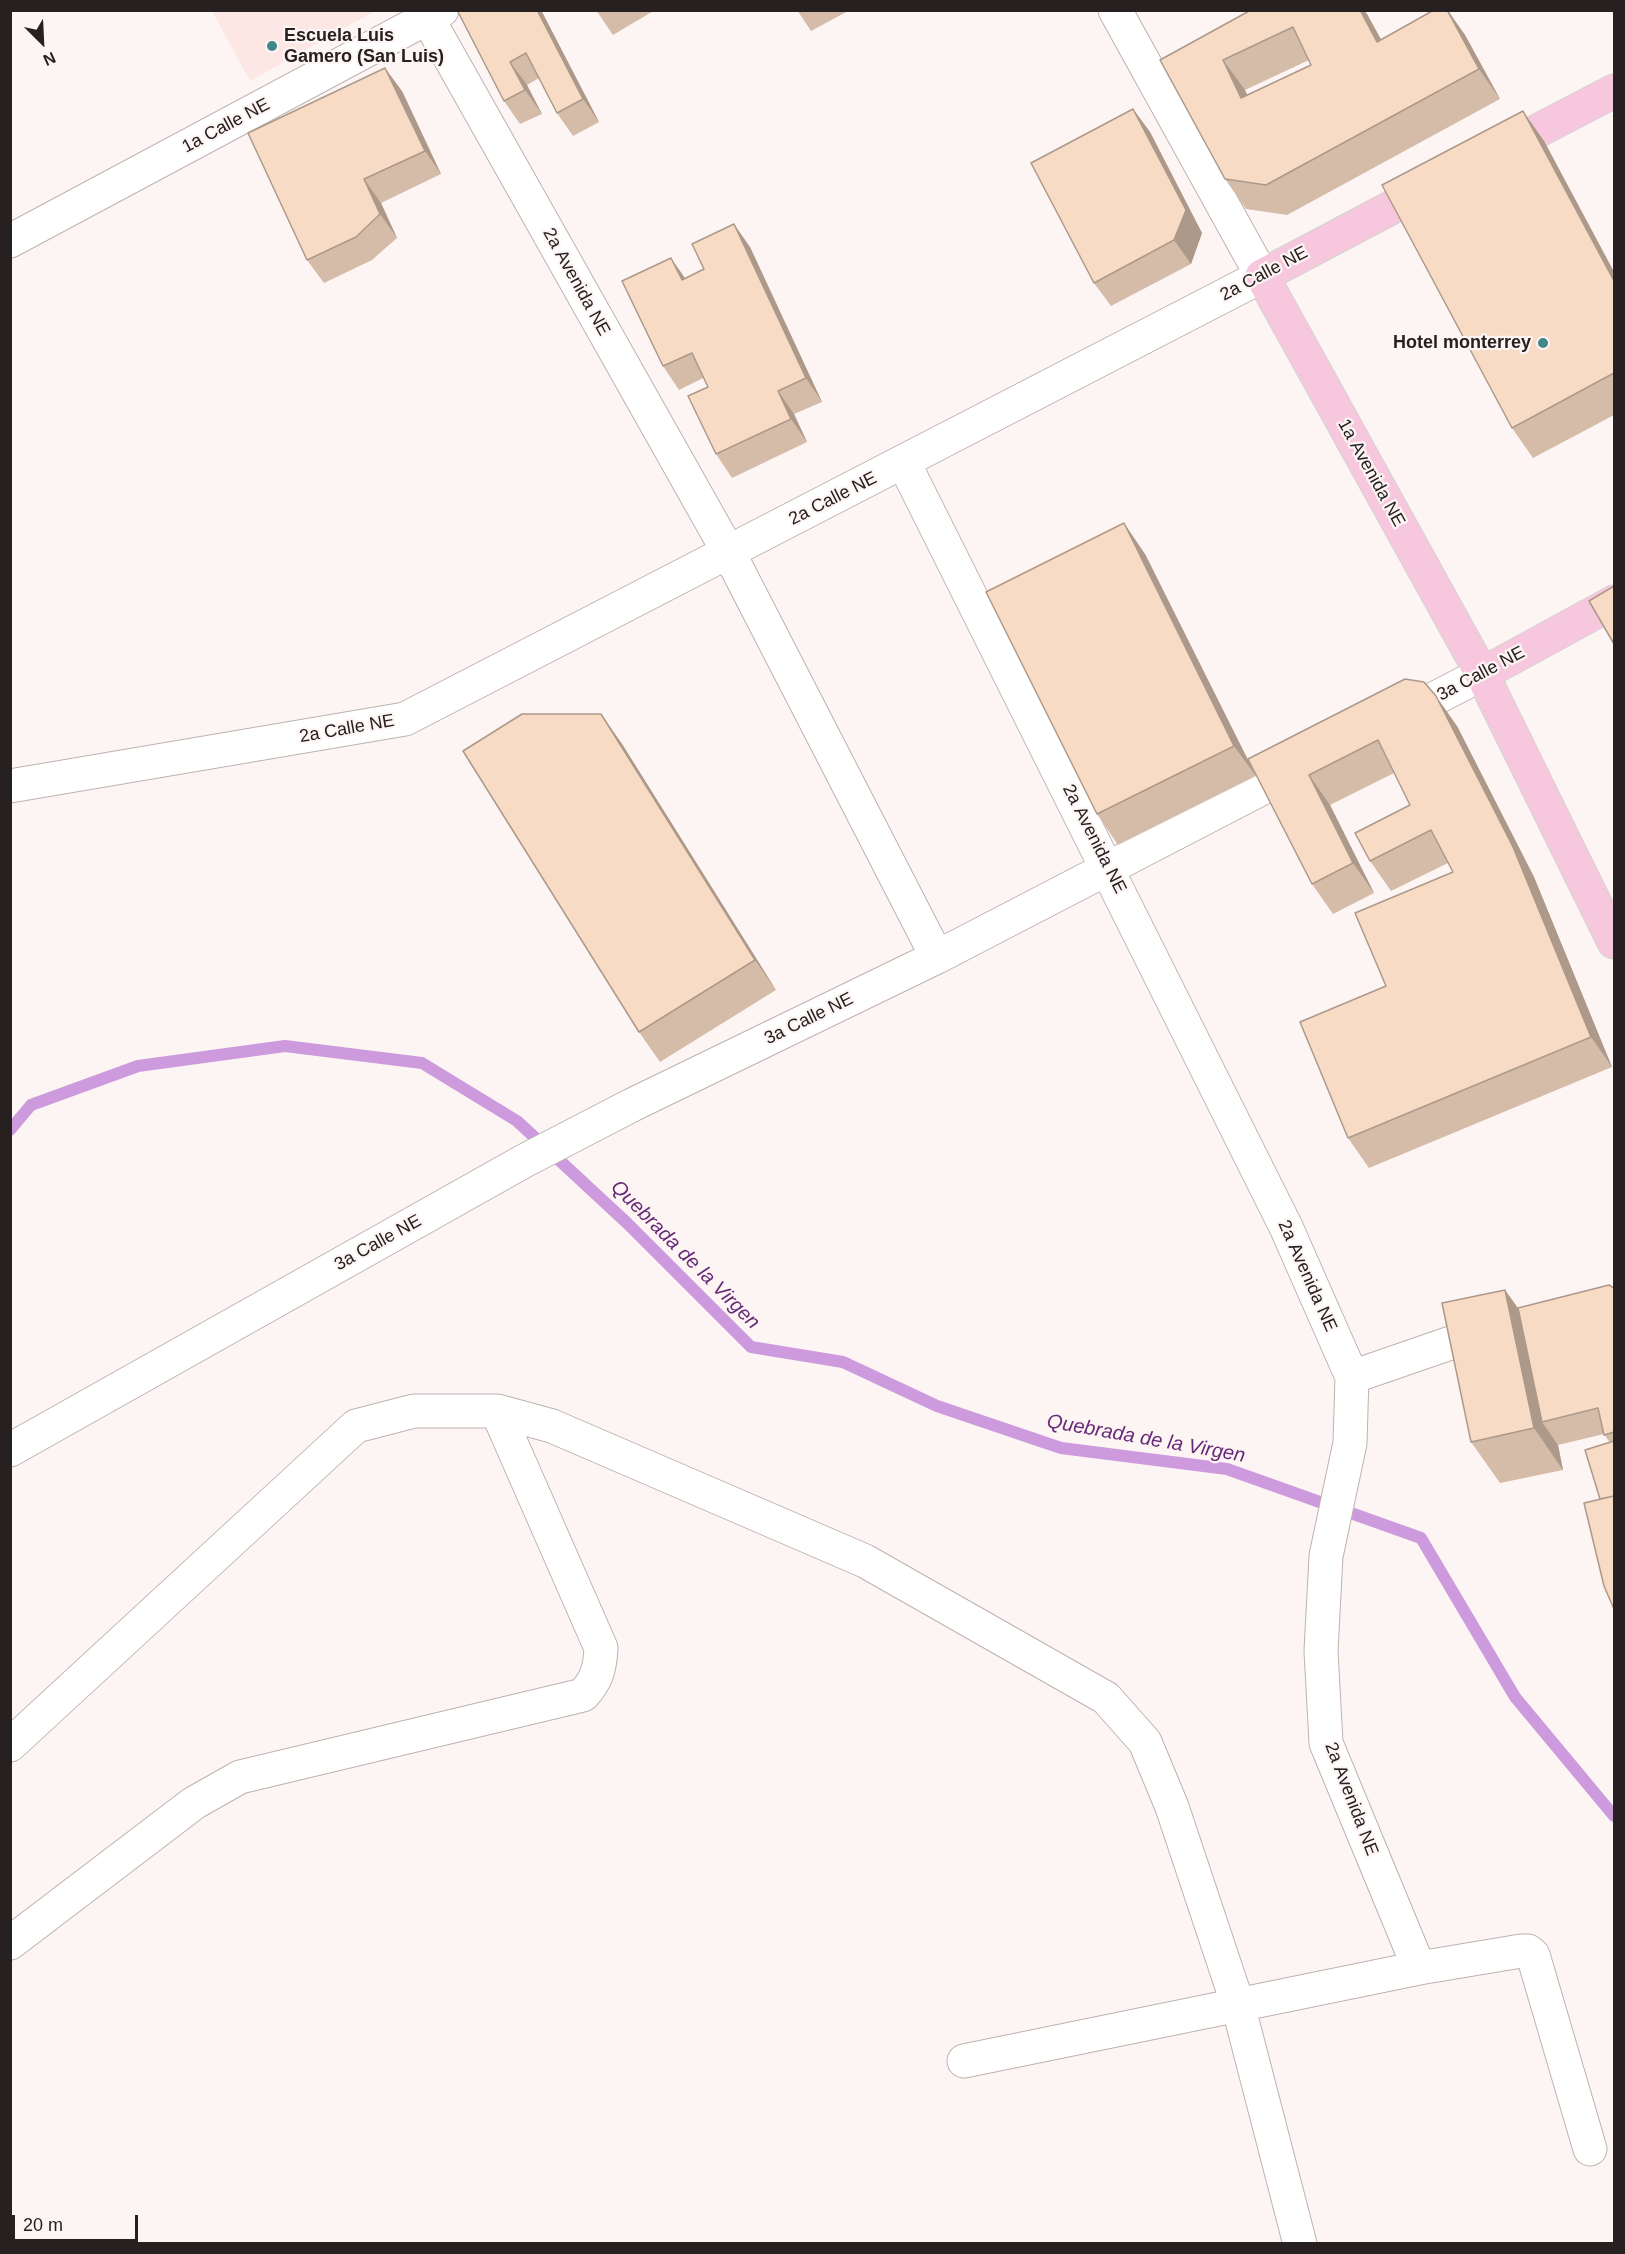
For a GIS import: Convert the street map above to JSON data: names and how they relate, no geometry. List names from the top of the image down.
{
  "streets": {
    "main road": ["2a Calle NE", "1a Avenida NE", "3a Calle NE"],
    "street": ["1a Calle NE", "2a Avenida NE"]
  },
  "crossings": [
    ["1a Calle NE", "2a Avenida NE"],
    ["2a Calle NE", "2a Avenida NE"],
    ["2a Calle NE", "1a Avenida NE"],
    ["2a Avenida NE", "3a Calle NE"],
    ["1a Avenida NE", "3a Calle NE"]
  ],
  "water": ["Quebrada de la Virgen"],
  "places": ["Escuela Luis Gamero (San Luis)", "Hotel monterrey"],
  "scale_bar": "20 m",
  "north": "bottom right"
}
